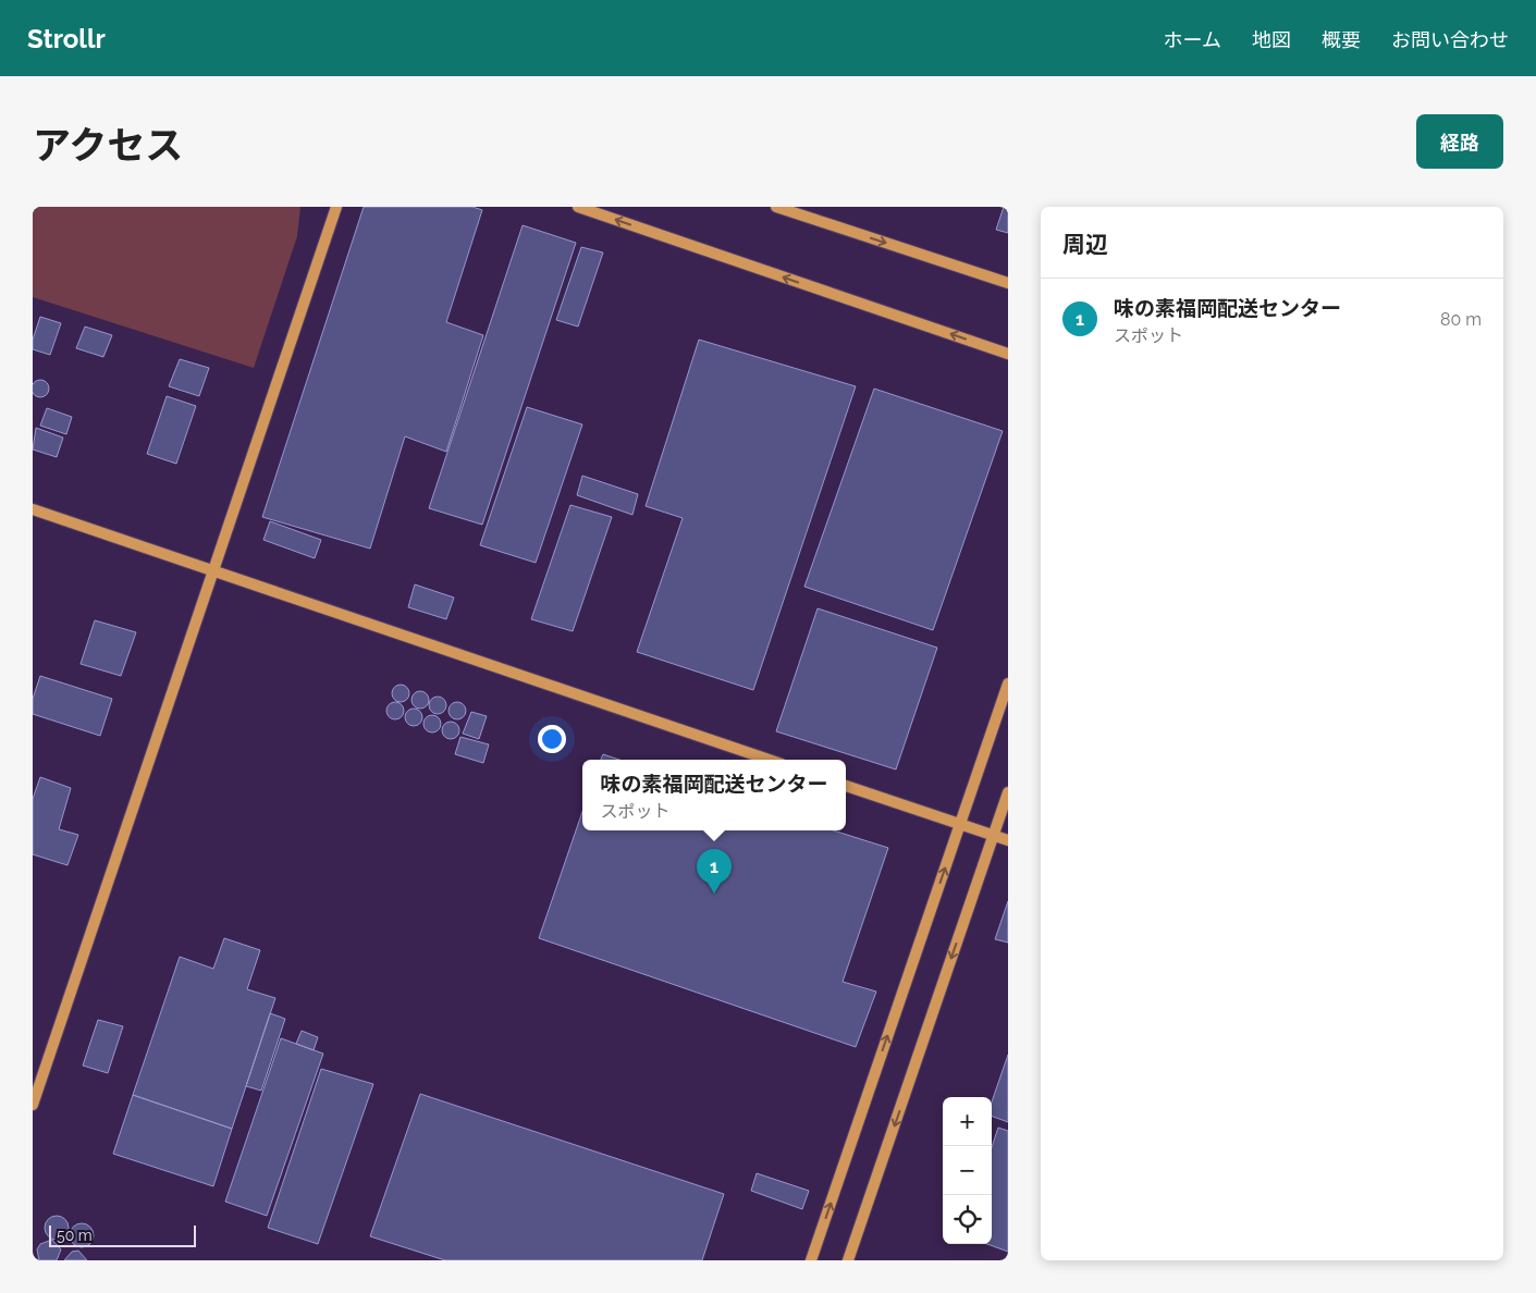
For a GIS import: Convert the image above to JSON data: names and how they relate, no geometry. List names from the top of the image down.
{
  "scale_bar": "50 m",
  "page": {
    "header": "Strollr",
    "nav": [
      "ホーム",
      "地図",
      "概要",
      "お問い合わせ"
    ],
    "title": "アクセス",
    "buttons": "経路",
    "heading": "周辺",
    "list": [
      {
        "mark": "1",
        "name": "味の素福岡配送センター",
        "note": "スポット",
        "value": "80 m"
      }
    ],
    "popup": ["味の素福岡配送センター", "スポット"],
    "pins": "1",
    "map_buttons": ["+", "−"],
    "scale": "50 m"
  }
}
